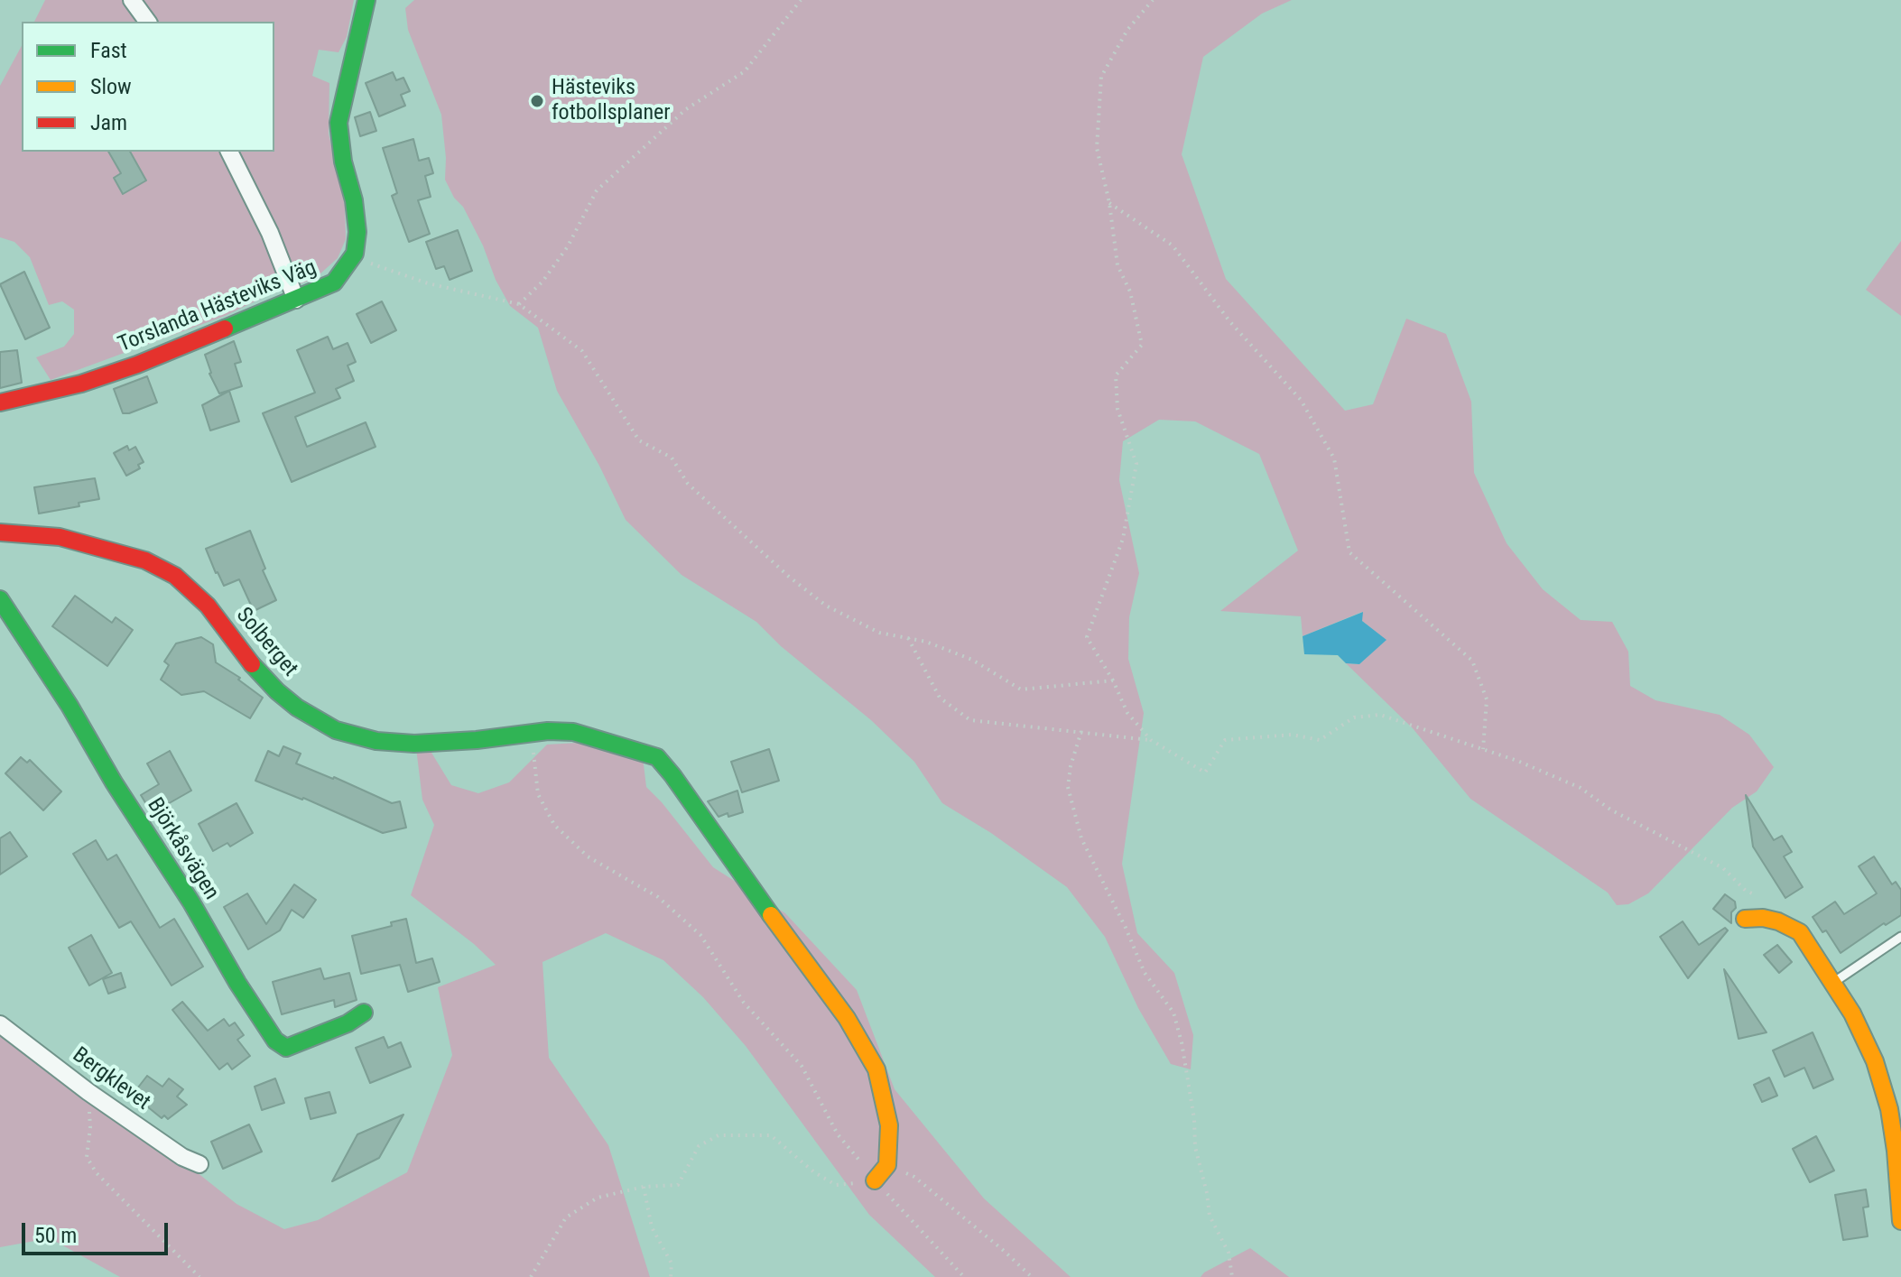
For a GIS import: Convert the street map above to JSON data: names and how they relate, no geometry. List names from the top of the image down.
{
  "streets": {
    "street": [
      "Torslanda Hästeviks Väg",
      "Solberget",
      "Björkåsvägen",
      "Bergklevet"
    ]
  },
  "places": ["Hästeviks fotbollsplaner"],
  "legend": ["Fast", "Slow", "Jam"],
  "scale_bar": "50 m"
}
